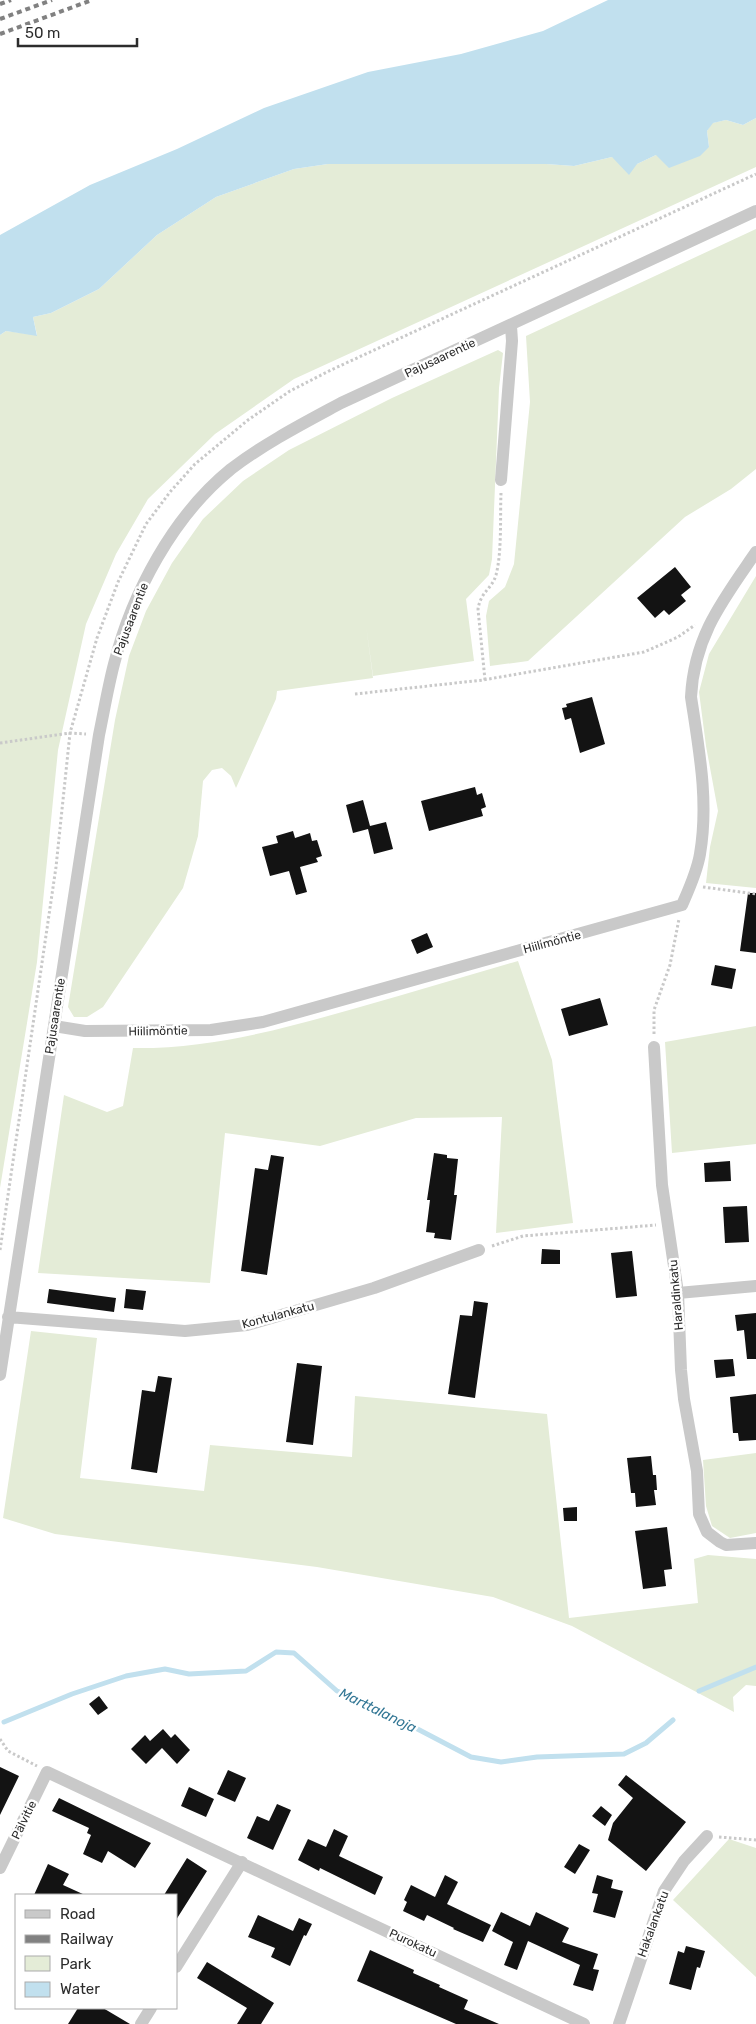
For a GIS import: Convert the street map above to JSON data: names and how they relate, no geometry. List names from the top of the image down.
{
  "streets": {
    "street": [
      "Pajusaarentie",
      "Hiilimöntie",
      "Haraldinkatu",
      "Kontulankatu",
      "Pälvitie",
      "Hakalankatu",
      "Purokatu"
    ]
  },
  "crossings": [
    ["Pajusaarentie", "Hiilimöntie"],
    ["Pajusaarentie", "Kontulankatu"],
    ["Pälvitie", "Purokatu"]
  ],
  "water": ["Marttalanoja"],
  "legend": [
    "Road",
    "Railway",
    "Park",
    "Water"
  ],
  "scale_bar": "50 m"
}
